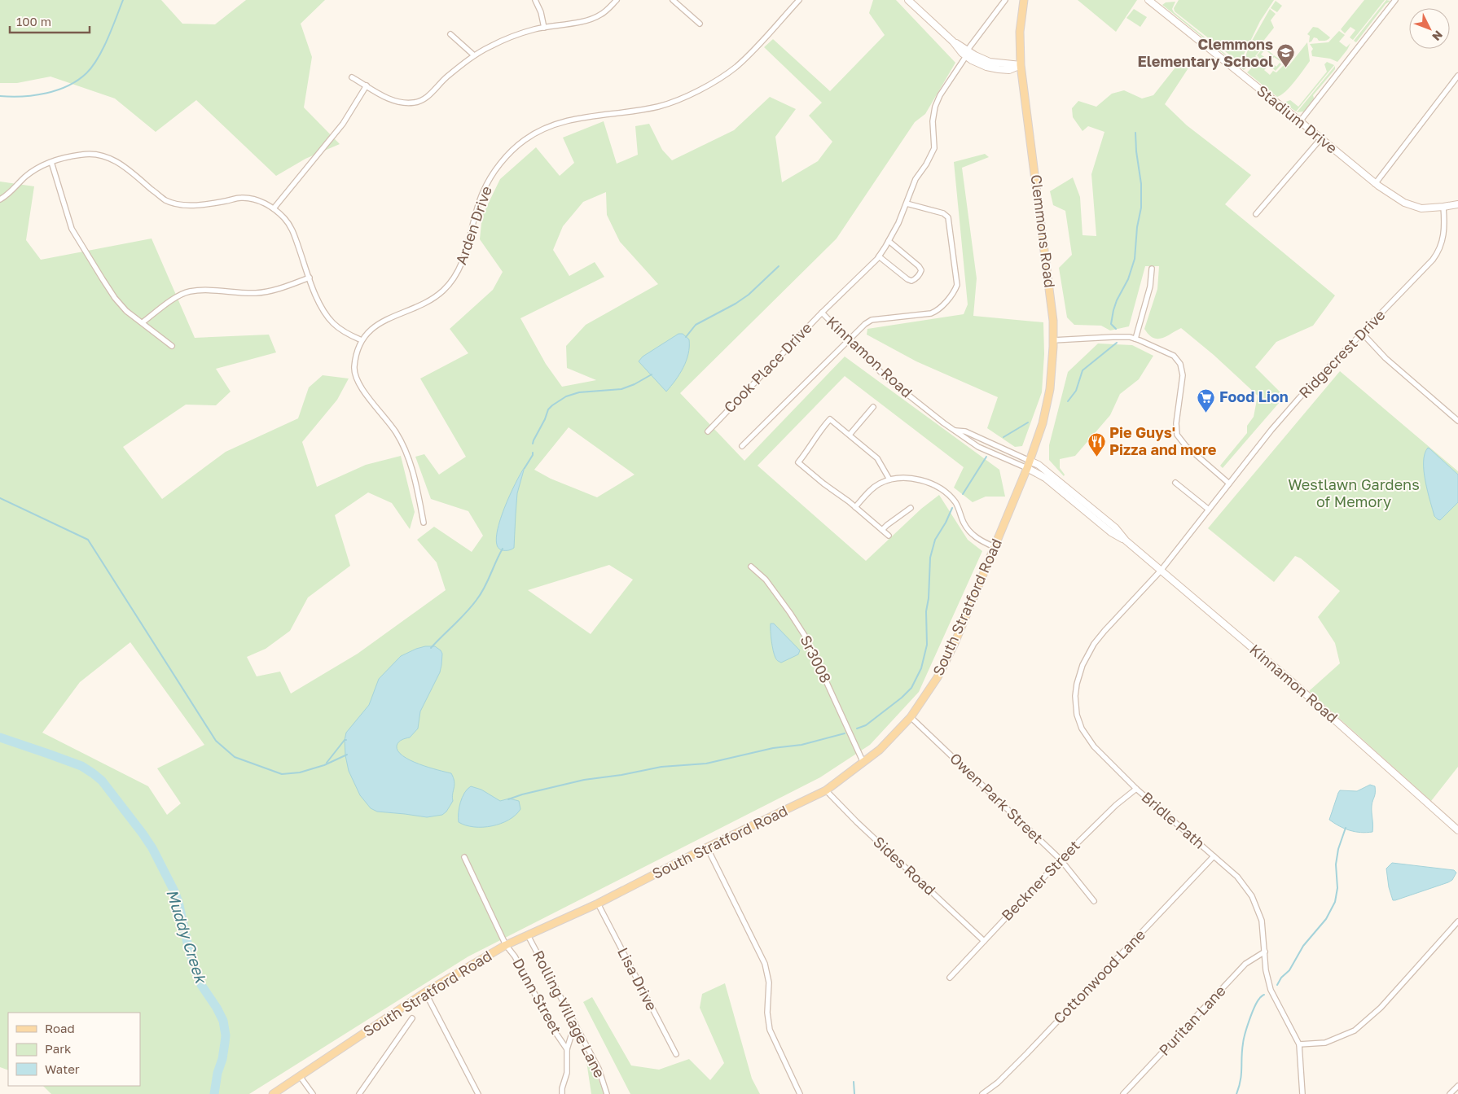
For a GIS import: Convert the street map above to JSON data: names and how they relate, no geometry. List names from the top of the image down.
{
  "streets": {
    "main road": [
      "Stadium Drive",
      "Clemmons Road",
      "Kinnamon Road",
      "South Stratford Road"
    ],
    "street": [
      "Arden Drive",
      "Ridgecrest Drive",
      "Cook Place Drive",
      "Sr3008",
      "Owen Park Street",
      "Bridle Path",
      "Sides Road",
      "Beckner Street",
      "Cottonwood Lane",
      "Lisa Drive",
      "Dunn Street",
      "Rolling Village Lane",
      "Puritan Lane"
    ]
  },
  "crossings": [
    ["Stadium Drive", "Ridgecrest Drive"],
    ["Clemmons Road", "Kinnamon Road"],
    ["Clemmons Road", "South Stratford Road"],
    ["Ridgecrest Drive", "Kinnamon Road"],
    ["Ridgecrest Drive", "Bridle Path"],
    ["Kinnamon Road", "Cook Place Drive"],
    ["Kinnamon Road", "South Stratford Road"],
    ["Kinnamon Road", "Bridle Path"],
    ["South Stratford Road", "Sr3008"],
    ["South Stratford Road", "Owen Park Street"],
    ["South Stratford Road", "Sides Road"],
    ["South Stratford Road", "Lisa Drive"],
    ["South Stratford Road", "Dunn Street"],
    ["South Stratford Road", "Rolling Village Lane"],
    ["Owen Park Street", "Beckner Street"],
    ["Bridle Path", "Beckner Street"],
    ["Bridle Path", "Cottonwood Lane"],
    ["Bridle Path", "Puritan Lane"],
    ["Sides Road", "Beckner Street"]
  ],
  "water": ["Muddy Creek"],
  "parks": ["Westlawn Gardens of Memory"],
  "places": {
    "school or university": ["Clemmons Elementary School"],
    "supermarket": ["Food Lion"],
    "restaurant": ["Pie Guys' Pizza and more"]
  },
  "legend": ["Road", "Park", "Water"],
  "scale_bar": "100 m",
  "north": "bottom right"
}
